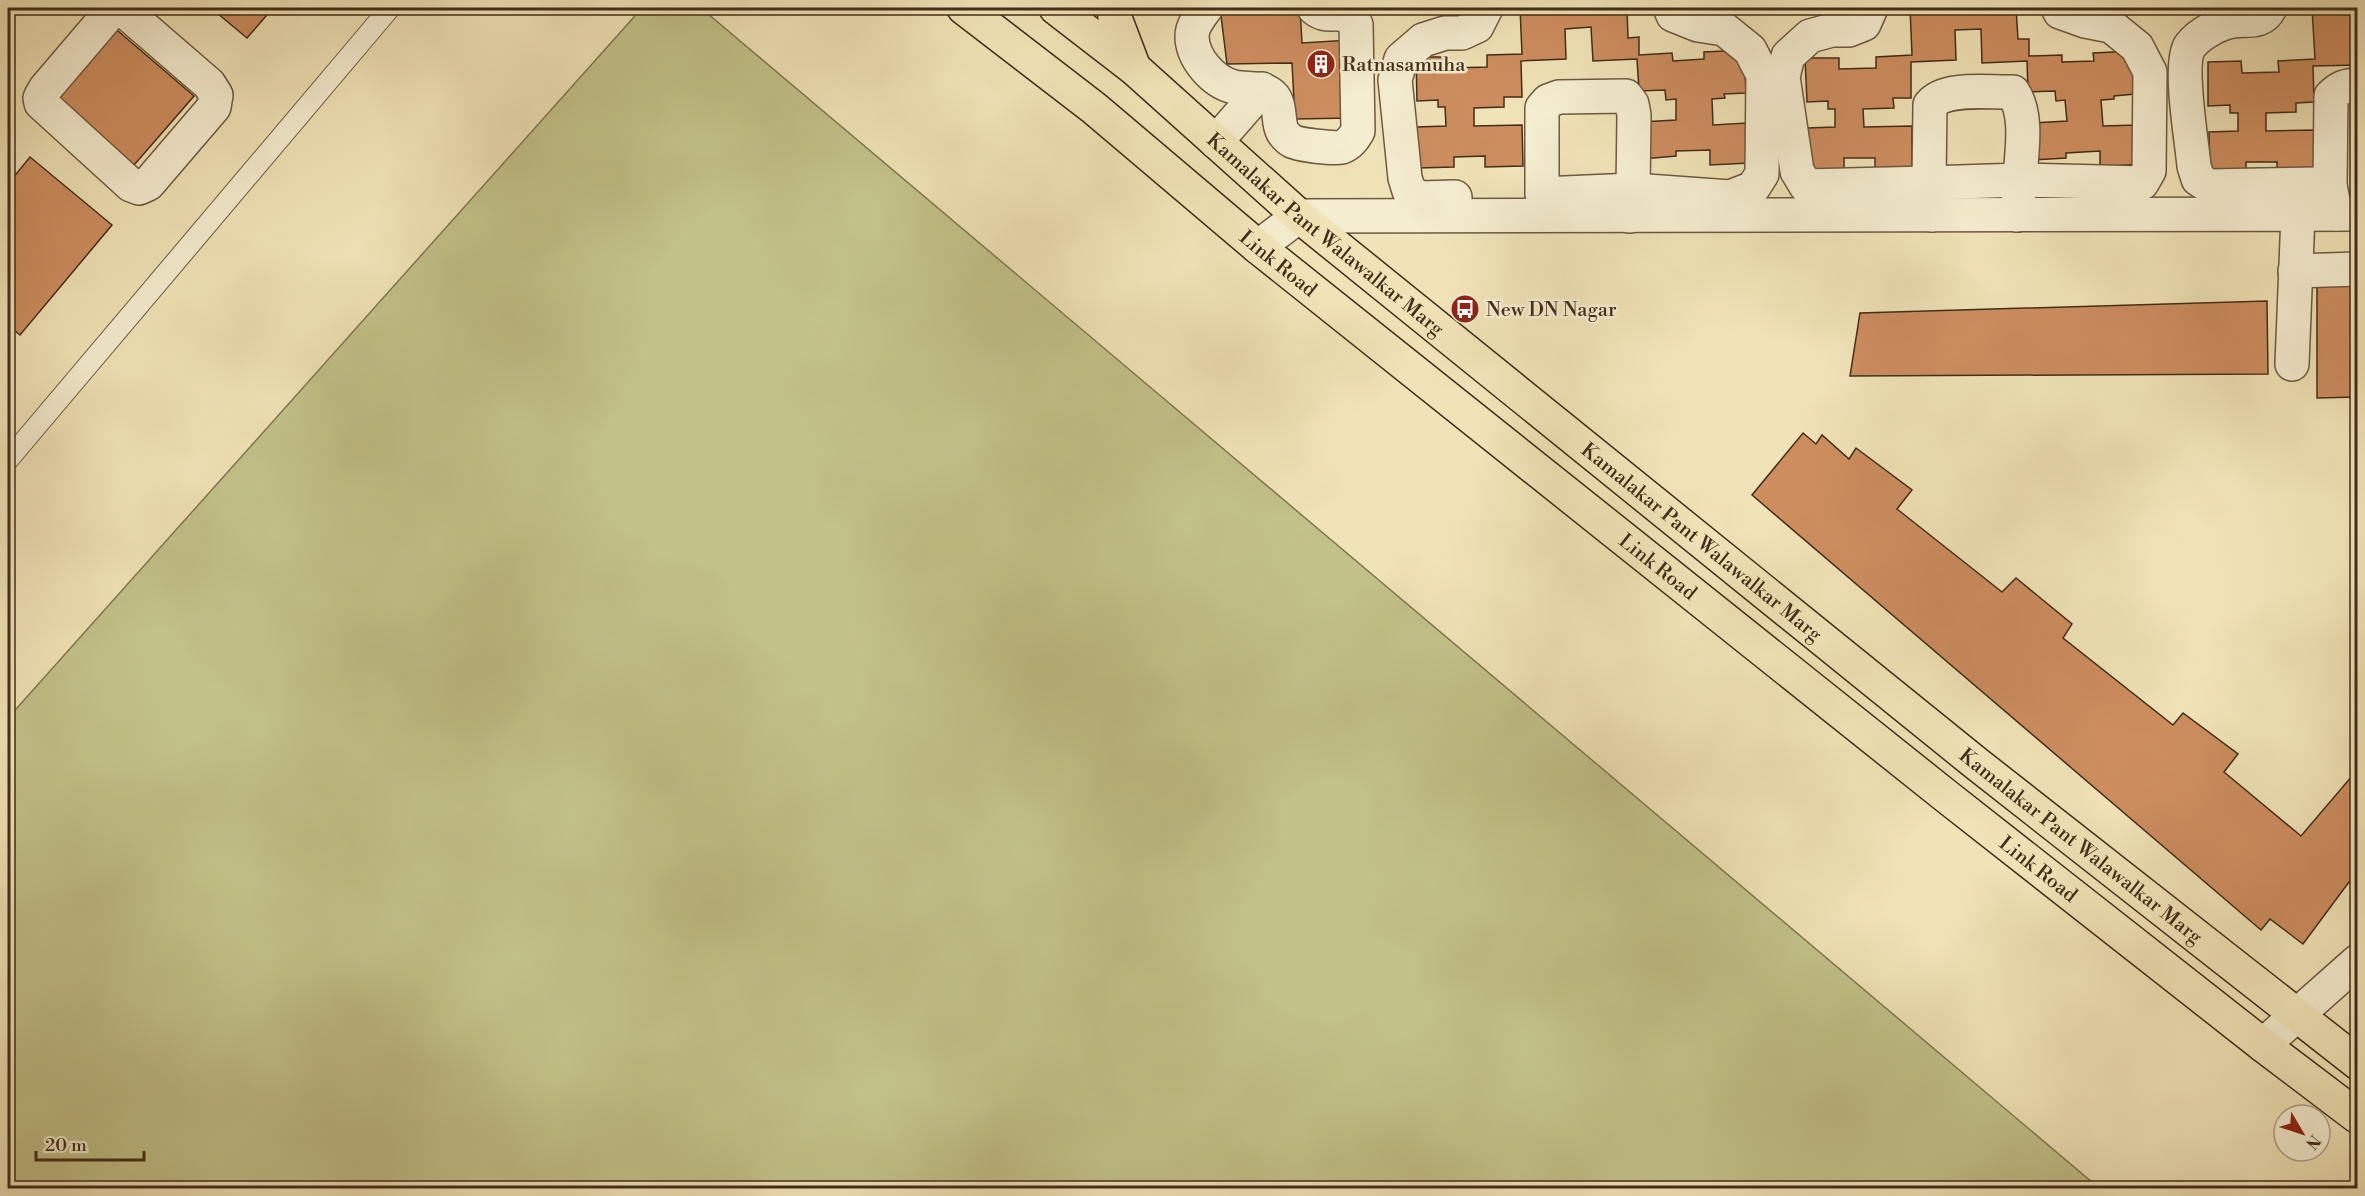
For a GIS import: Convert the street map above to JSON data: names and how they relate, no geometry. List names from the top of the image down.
{
  "streets": {
    "main road": ["Kamalakar Pant Walawalkar Marg", "Link Road"]
  },
  "places": {
    "building": ["Ratnasamuha"],
    "bus stop": ["New DN Nagar"]
  },
  "scale_bar": "20 m",
  "north": "bottom right"
}
